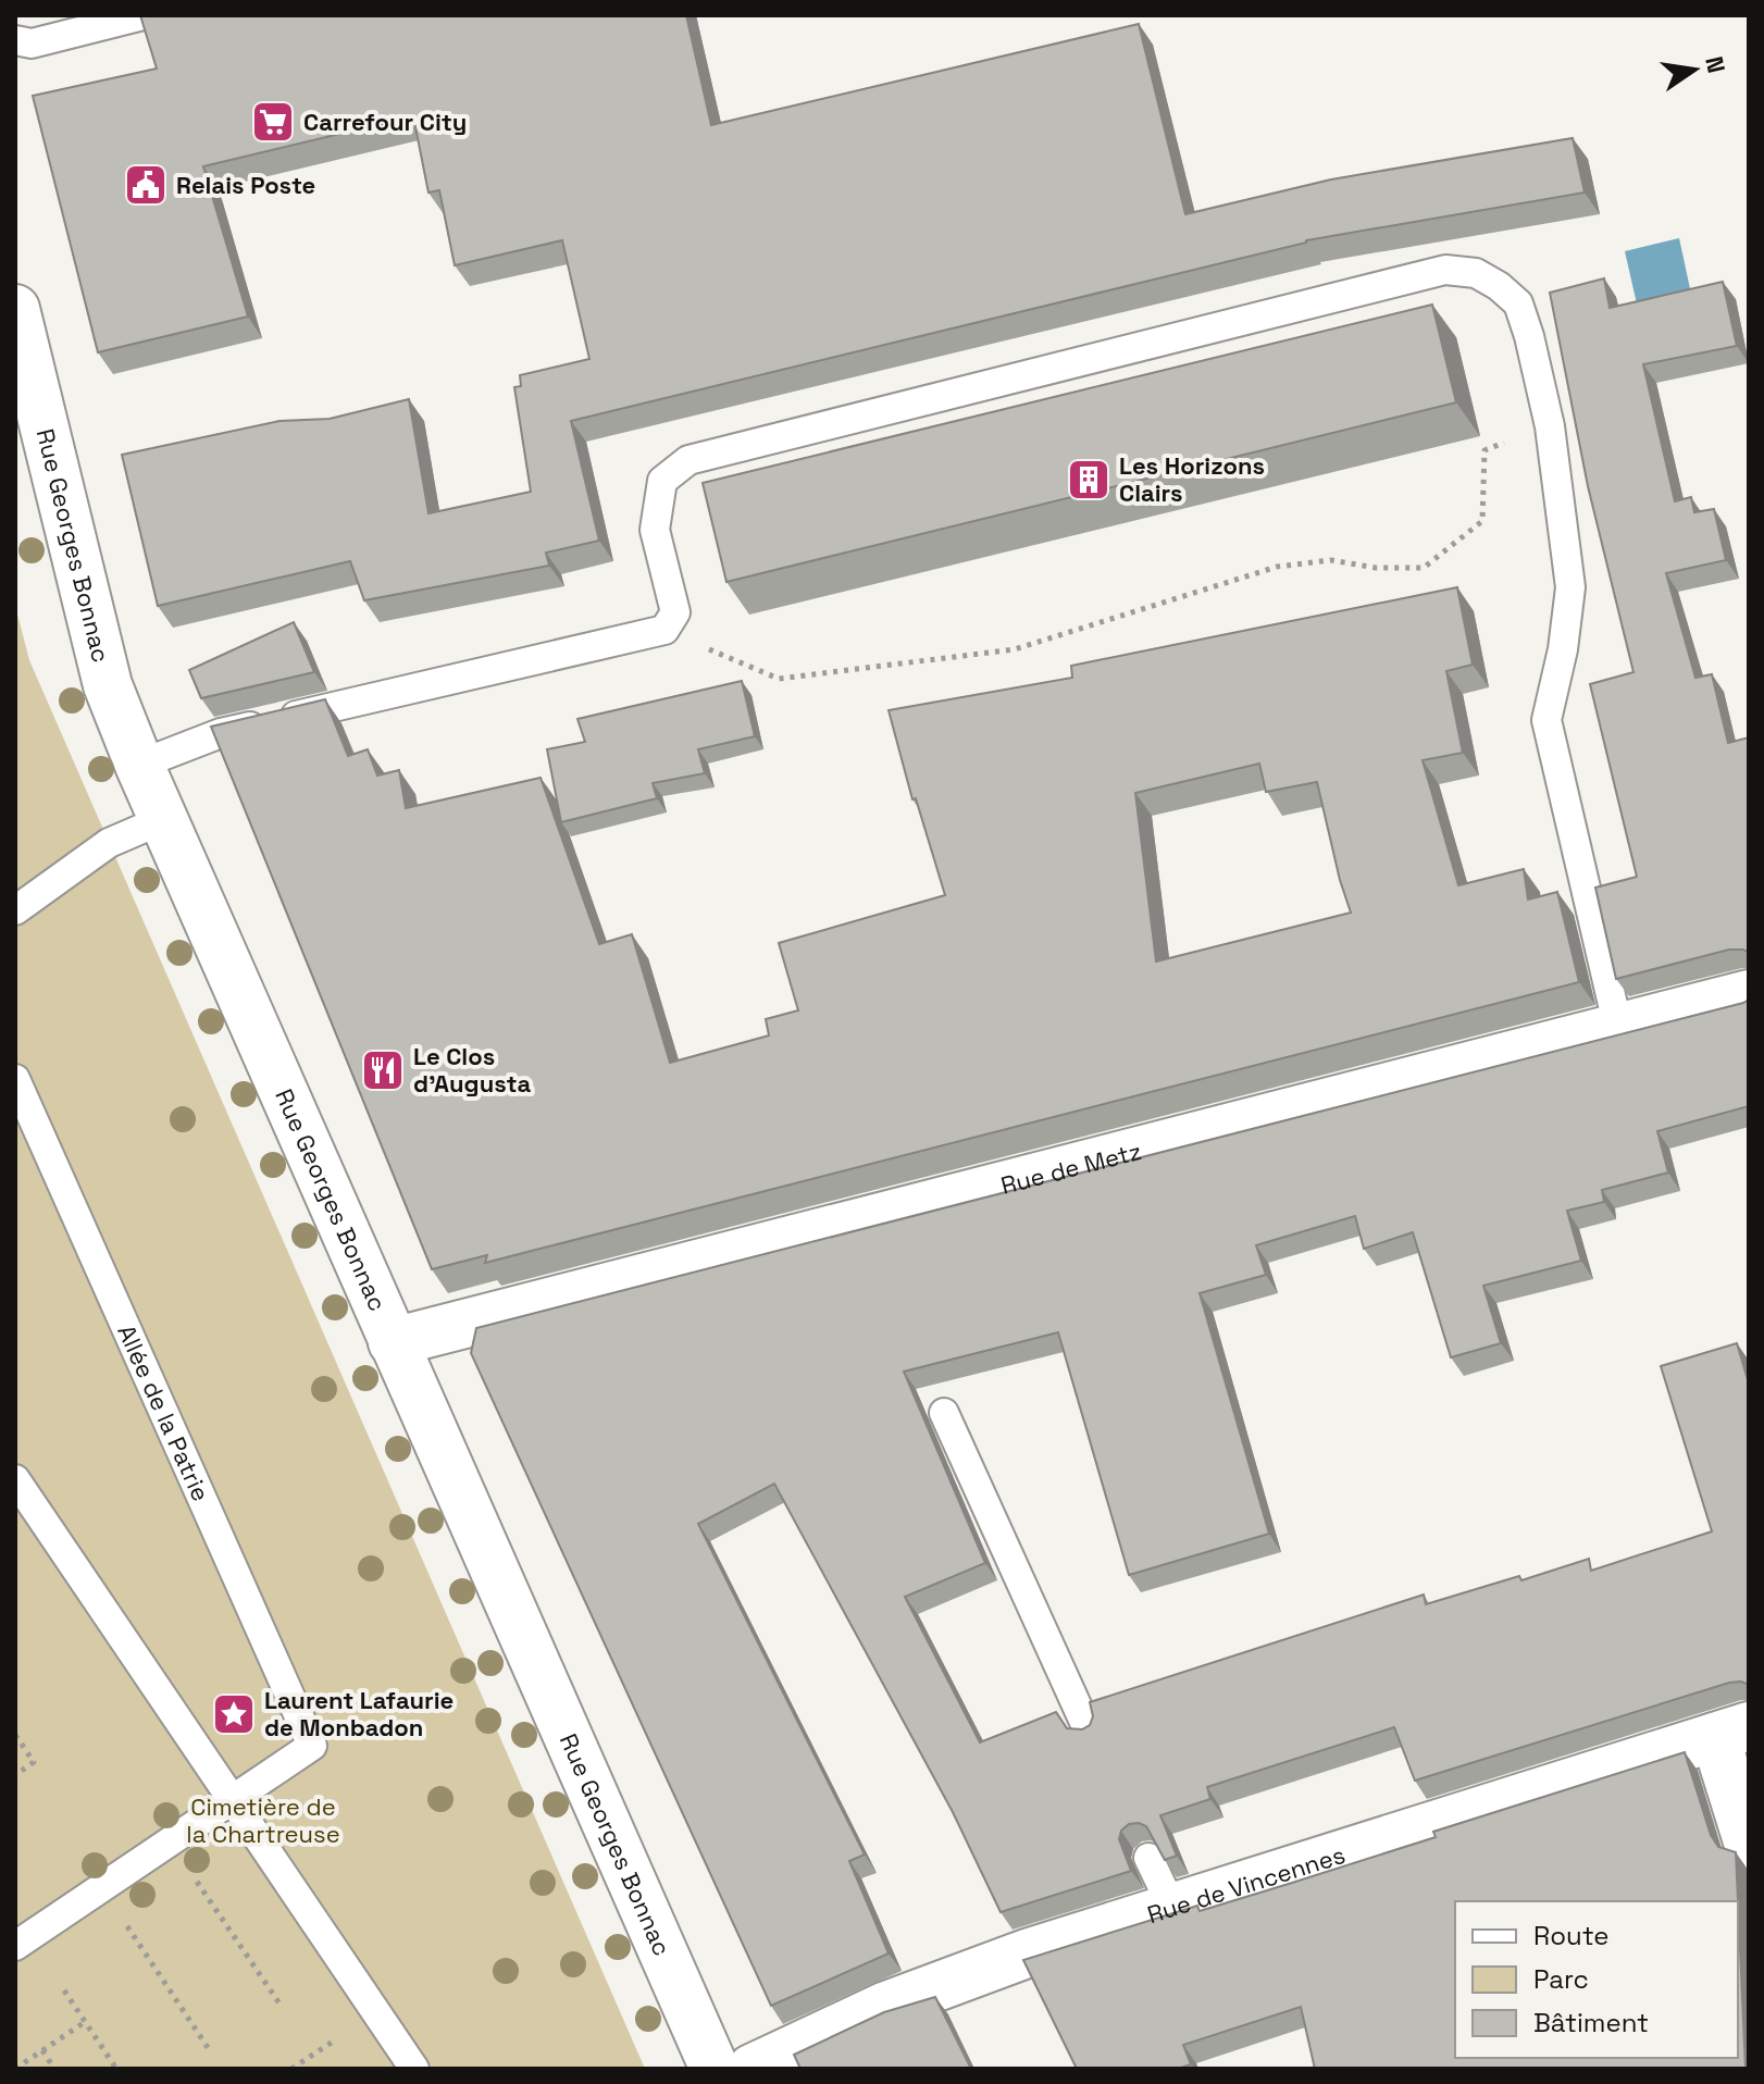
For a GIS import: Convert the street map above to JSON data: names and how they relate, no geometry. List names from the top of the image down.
{
  "streets": {
    "street": ["Rue Georges Bonnac", "Rue de Metz", "Rue de Vincennes"],
    "lane": ["Allée de la Patrie"]
  },
  "crossings": [
    ["Rue Georges Bonnac", "Rue de Metz"]
  ],
  "parks": ["Cimetière de la Chartreuse"],
  "places": {
    "supermarket": ["Carrefour City"],
    "public building": ["Relais Poste"],
    "building": ["Les Horizons Clairs"],
    "restaurant": ["Le Clos d'Augusta"],
    "place": ["Laurent Lafaurie de Monbadon"]
  },
  "legend": ["Route", "Parc", "Bâtiment"],
  "north": "right"
}
